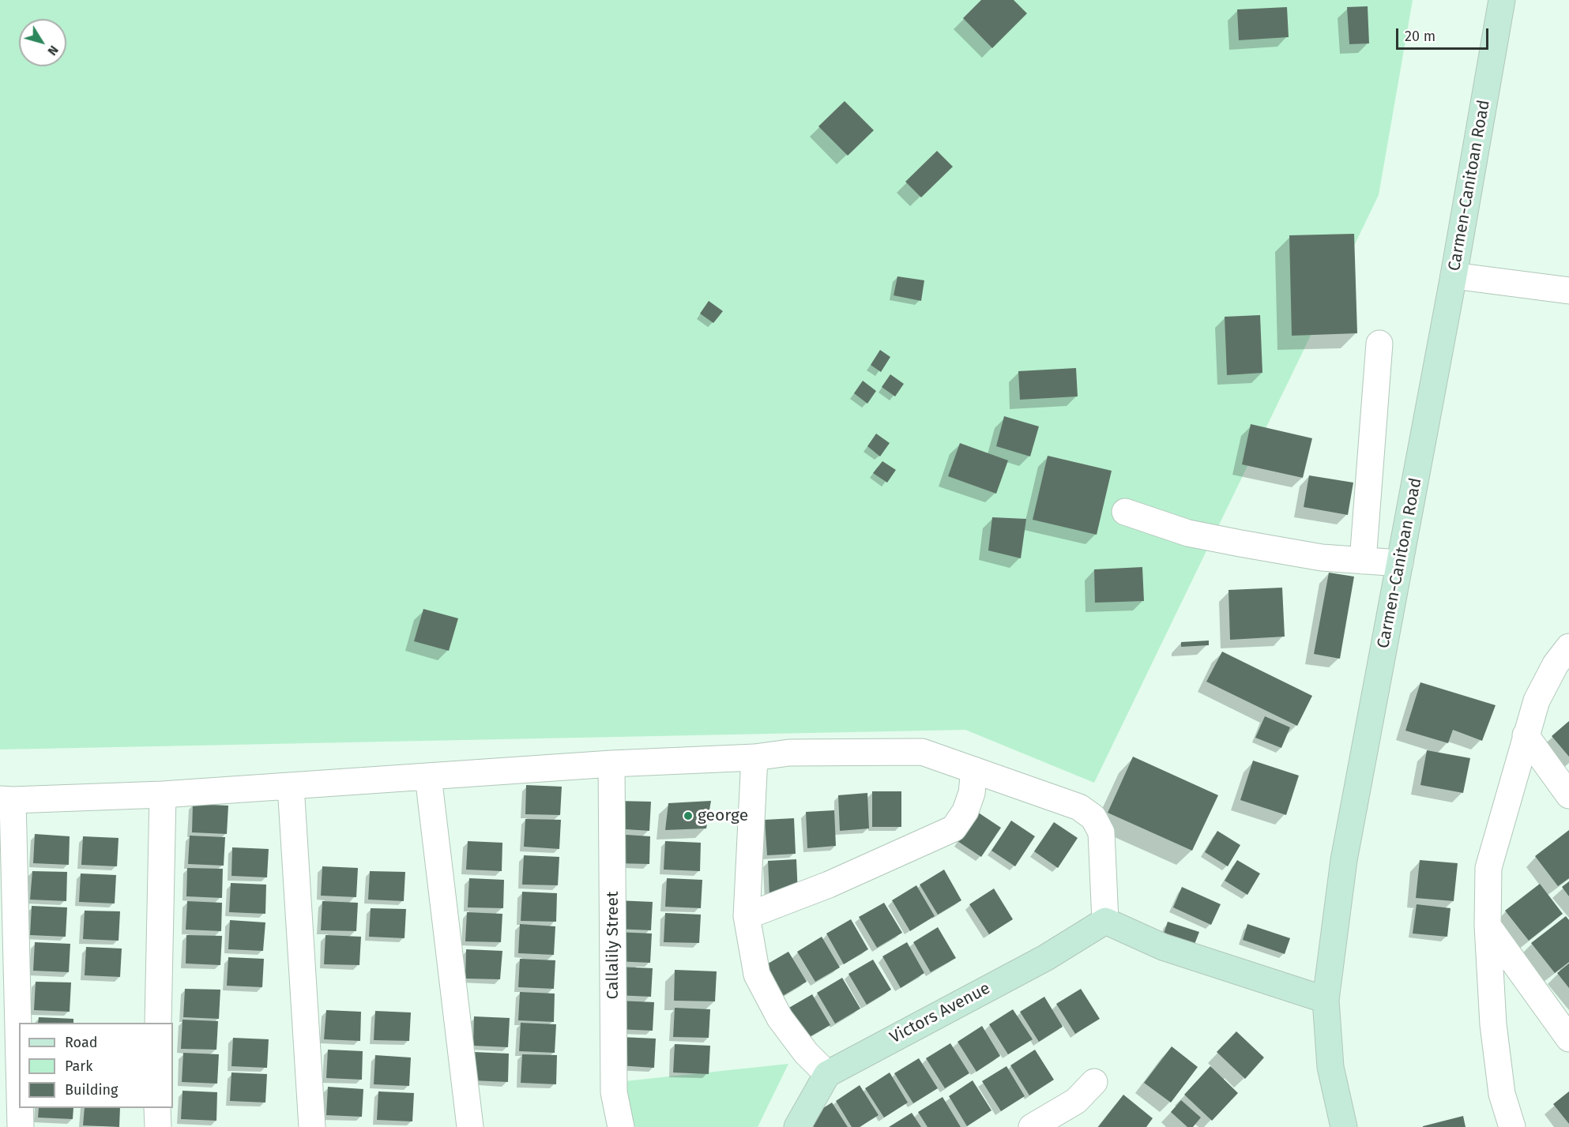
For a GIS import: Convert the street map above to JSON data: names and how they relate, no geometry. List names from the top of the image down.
{
  "streets": {
    "main road": ["Carmen-Canitoan Road", "Victors Avenue"],
    "street": ["Callalily Street"]
  },
  "places": ["george"],
  "legend": ["Road", "Park", "Building"],
  "scale_bar": "20 m",
  "north": "bottom right"
}
